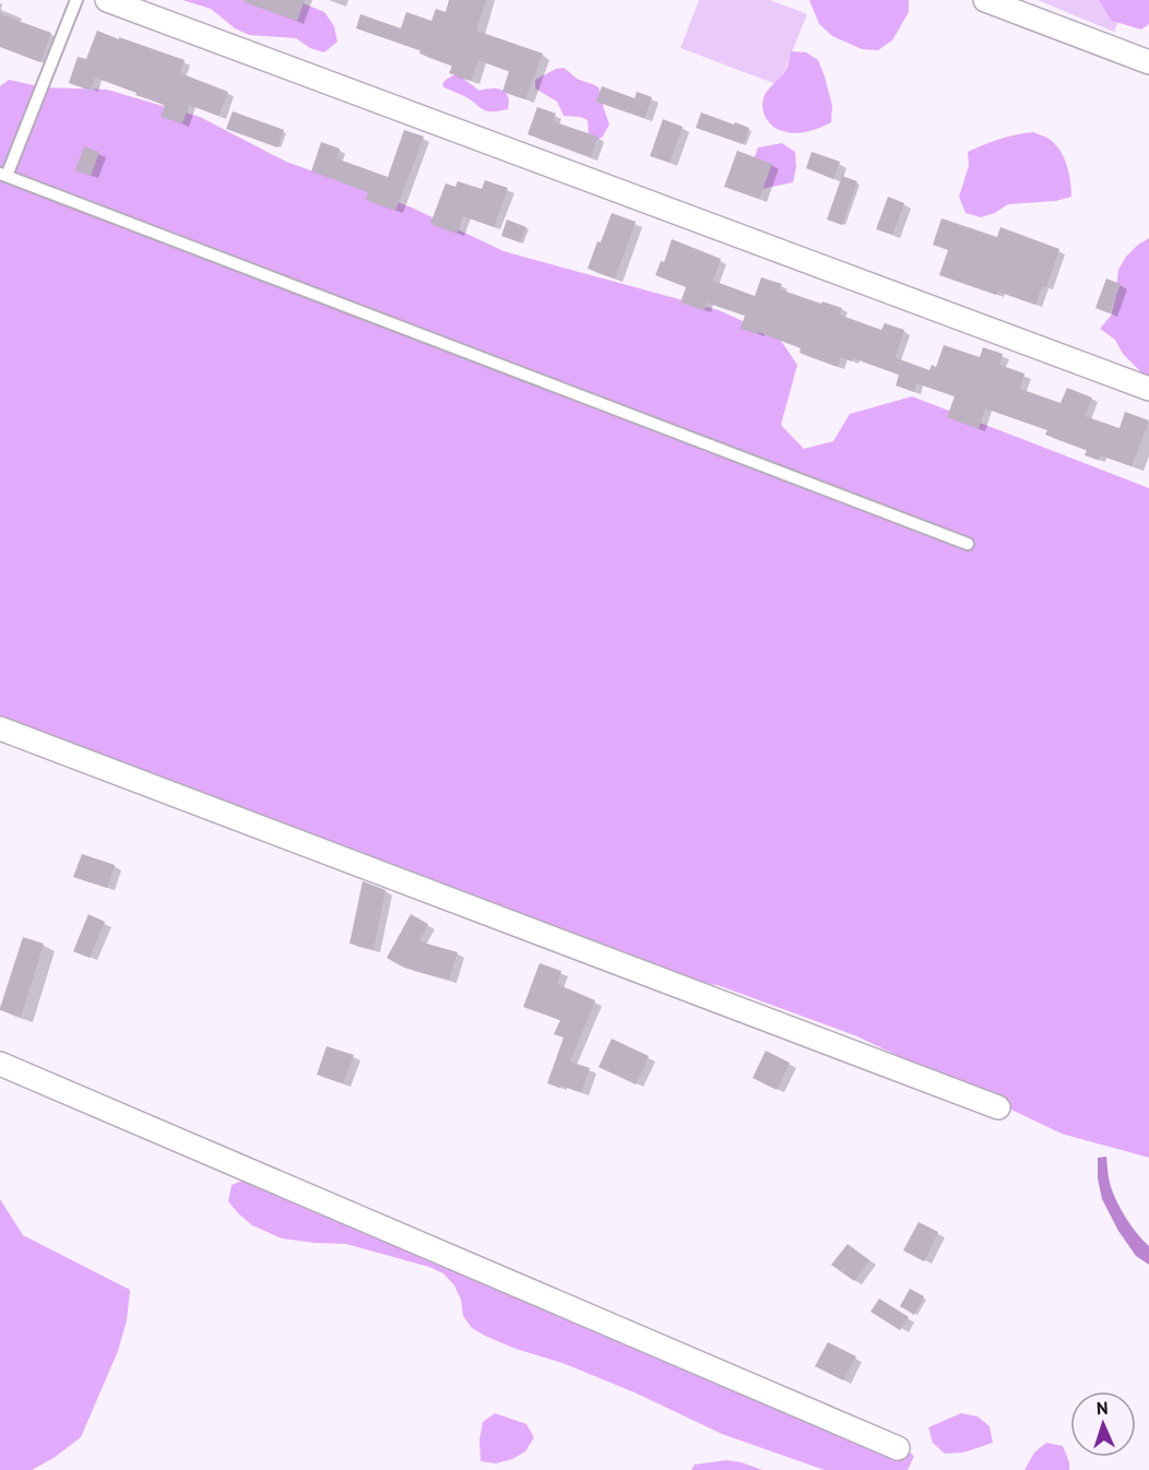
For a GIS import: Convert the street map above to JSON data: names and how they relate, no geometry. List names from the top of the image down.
{
  "north": "top"
}
